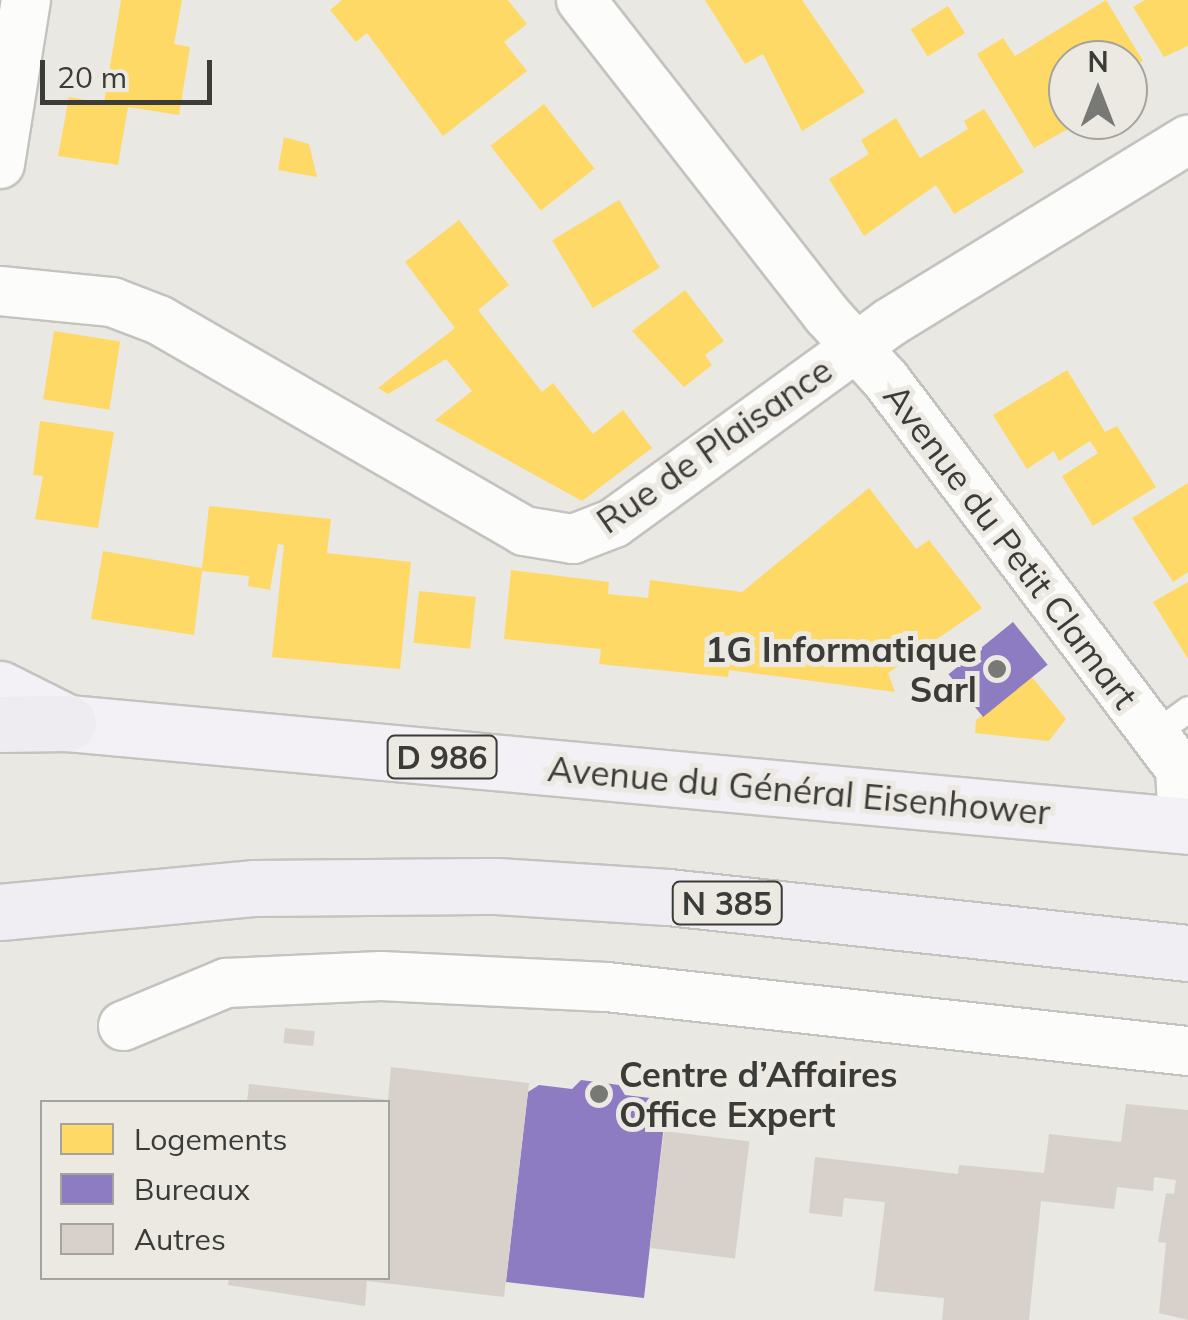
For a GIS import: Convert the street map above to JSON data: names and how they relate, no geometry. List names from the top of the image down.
{
  "streets": {
    "highway": ["N 385"],
    "main road": ["D 986", "Avenue du Général Eisenhower"],
    "street": ["Rue de Plaisance", "Avenue du Petit Clamart"]
  },
  "crossings": [
    ["Rue de Plaisance", "Avenue du Petit Clamart"],
    ["Avenue du Petit Clamart", "Avenue du Général Eisenhower"]
  ],
  "places": ["1G Informatique Sarl", "Centre d’Affaires Office Expert"],
  "legend": ["Logements", "Bureaux", "Autres"],
  "scale_bar": "20 m",
  "north": "top"
}
